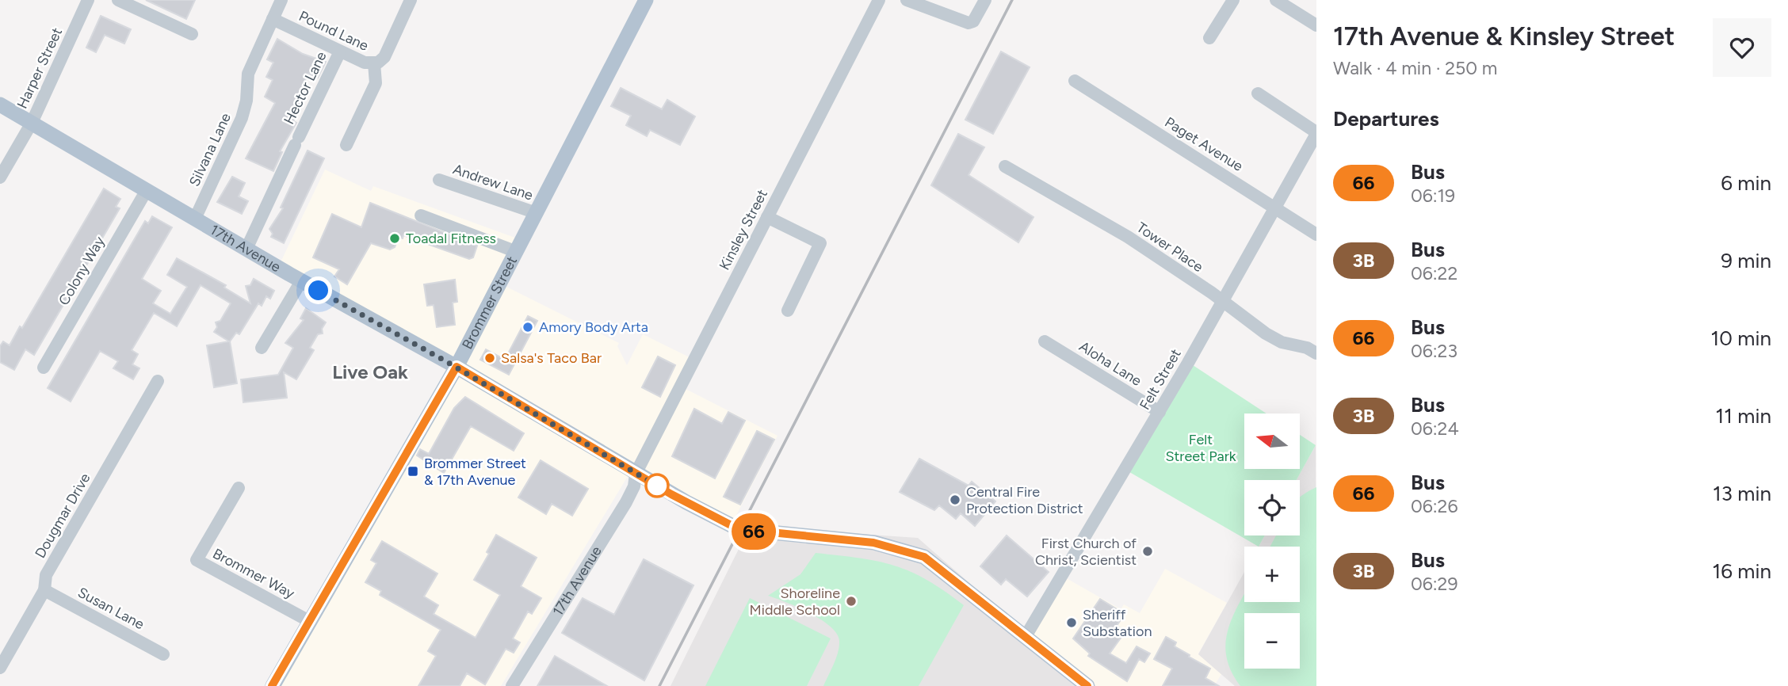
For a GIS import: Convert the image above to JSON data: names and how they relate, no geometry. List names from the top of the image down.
{
  "streets": {
    "main road": ["17th Avenue", "Brommer Street"],
    "street": [
      "Pound Lane",
      "Harper Street",
      "Hector Lane",
      "Paget Avenue",
      "Silvana Lane",
      "Andrew Lane",
      "Kinsley Street",
      "Tower Place",
      "Colony Way",
      "Aloha Lane",
      "Felt Street",
      "Dougmar Drive",
      "Brommer Way",
      "Susan Lane"
    ]
  },
  "crossings": [
    ["Pound Lane", "Hector Lane"],
    ["Pound Lane", "Silvana Lane"],
    ["Harper Street", "17th Avenue"],
    ["Hector Lane", "17th Avenue"],
    ["Paget Avenue", "Felt Street"],
    ["Silvana Lane", "17th Avenue"],
    ["Andrew Lane", "Brommer Street"],
    ["Kinsley Street", "17th Avenue"],
    ["Tower Place", "Felt Street"],
    ["17th Avenue", "Colony Way"],
    ["17th Avenue", "Brommer Street"],
    ["17th Avenue", "Felt Street"],
    ["Brommer Street", "Brommer Way"],
    ["Aloha Lane", "Felt Street"],
    ["Dougmar Drive", "Susan Lane"]
  ],
  "districts": ["Live Oak"],
  "parks": ["Felt Street Park"],
  "places": {
    "other": [
      "Toadal Fitness",
      "Amory Body Arta",
      "Salsa's Taco Bar",
      "Central Fire Protection District",
      "First Church of Christ, Scientist",
      "Shoreline Middle School",
      "Sheriff Substation"
    ],
    "transit": ["Brommer Street & 17th Avenue"]
  },
  "lines": ["bus line 66"],
  "north": "left",
  "page": {
    "on_map": "66",
    "heading": [
      ["17th Avenue & Kinsley Street", "Walk · 4 min · 250 m"],
      "Departures"
    ],
    "list": [
      {
        "mark": "66",
        "name": "Bus",
        "note": "06:19",
        "value": "6 min"
      },
      {
        "mark": "3B",
        "name": "Bus",
        "note": "06:22",
        "value": "9 min"
      },
      {
        "mark": "66",
        "name": "Bus",
        "note": "06:23",
        "value": "10 min"
      },
      {
        "mark": "3B",
        "name": "Bus",
        "note": "06:24",
        "value": "11 min"
      },
      {
        "mark": "66",
        "name": "Bus",
        "note": "06:26",
        "value": "13 min"
      },
      {
        "mark": "3B",
        "name": "Bus",
        "note": "06:29",
        "value": "16 min"
      }
    ],
    "map_buttons": ["+", "−"]
  }
}
